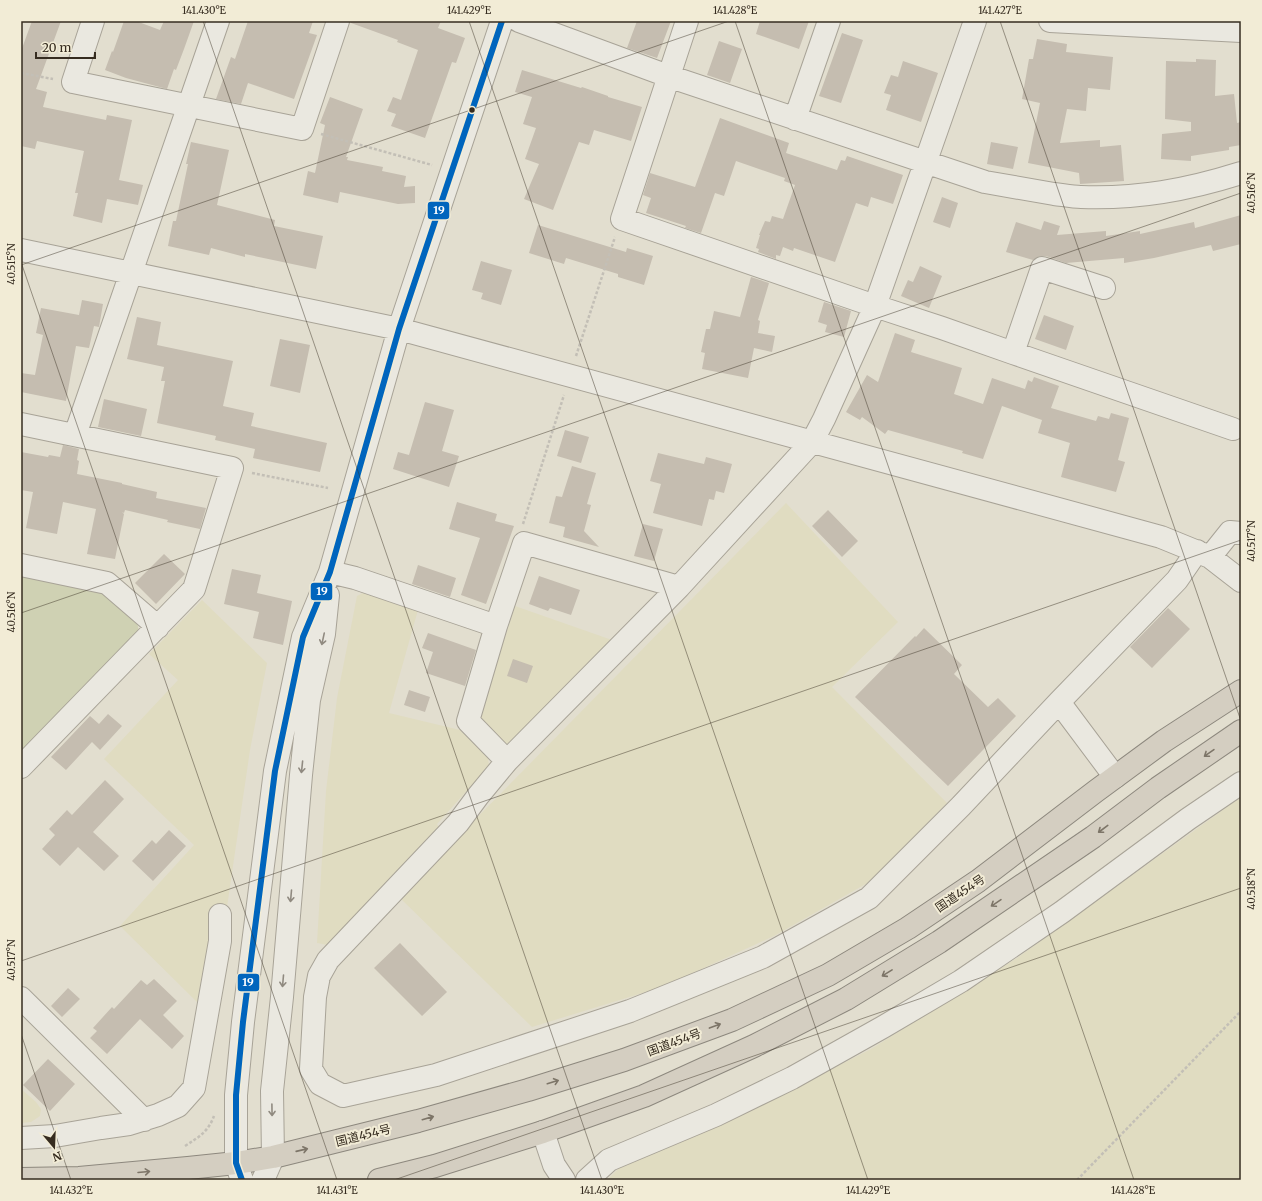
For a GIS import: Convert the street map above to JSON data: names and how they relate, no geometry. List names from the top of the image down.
{
  "streets": {
    "highway": ["国道454号"]
  },
  "lines": ["transit line 19"],
  "scale_bar": "20 m",
  "north": "bottom",
  "coordinates": [
    "141.430°E",
    "141.429°E",
    "141.428°E",
    "141.427°E",
    "40.516°N",
    "40.515°N",
    "40.517°N",
    "40.518°N",
    "141.432°E",
    "141.431°E"
  ]
}
